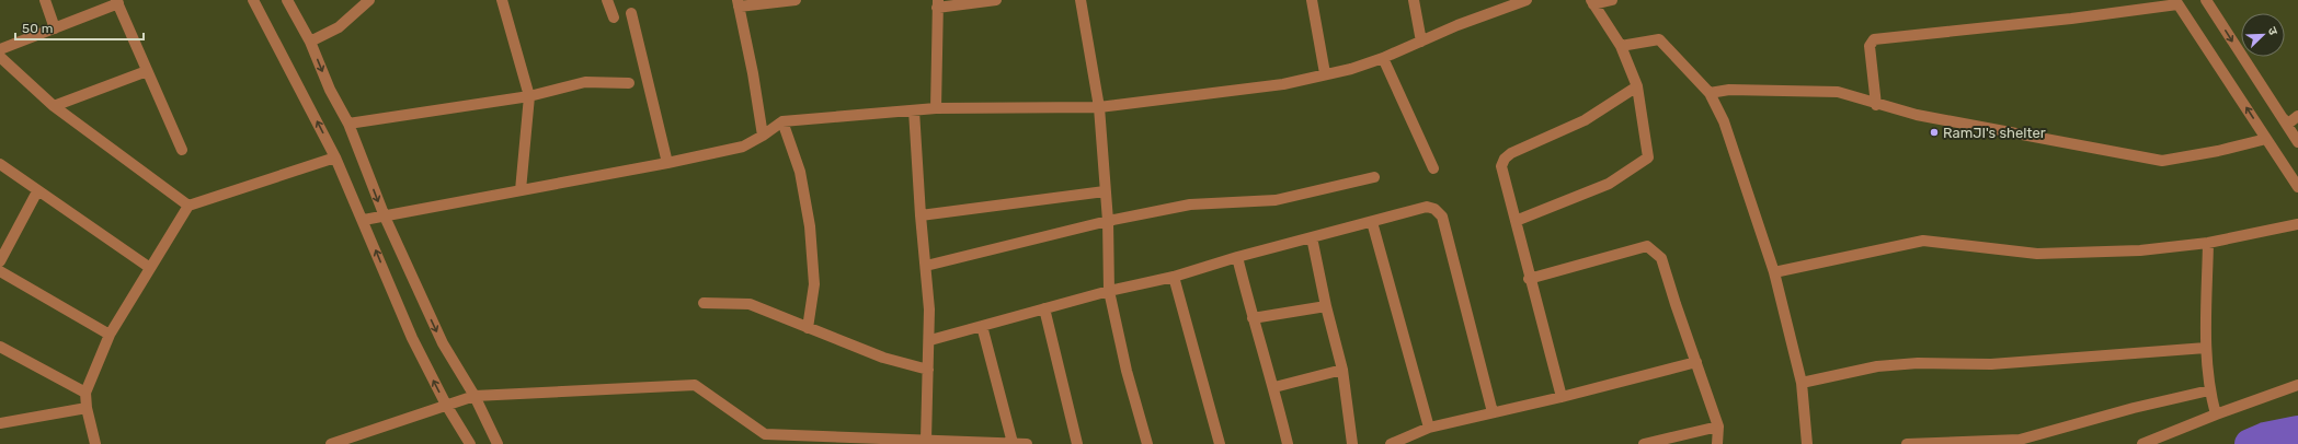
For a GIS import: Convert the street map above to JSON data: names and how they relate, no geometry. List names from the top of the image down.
{
  "places": ["RamJI's shelter"],
  "scale_bar": "50 m",
  "north": "top right"
}
